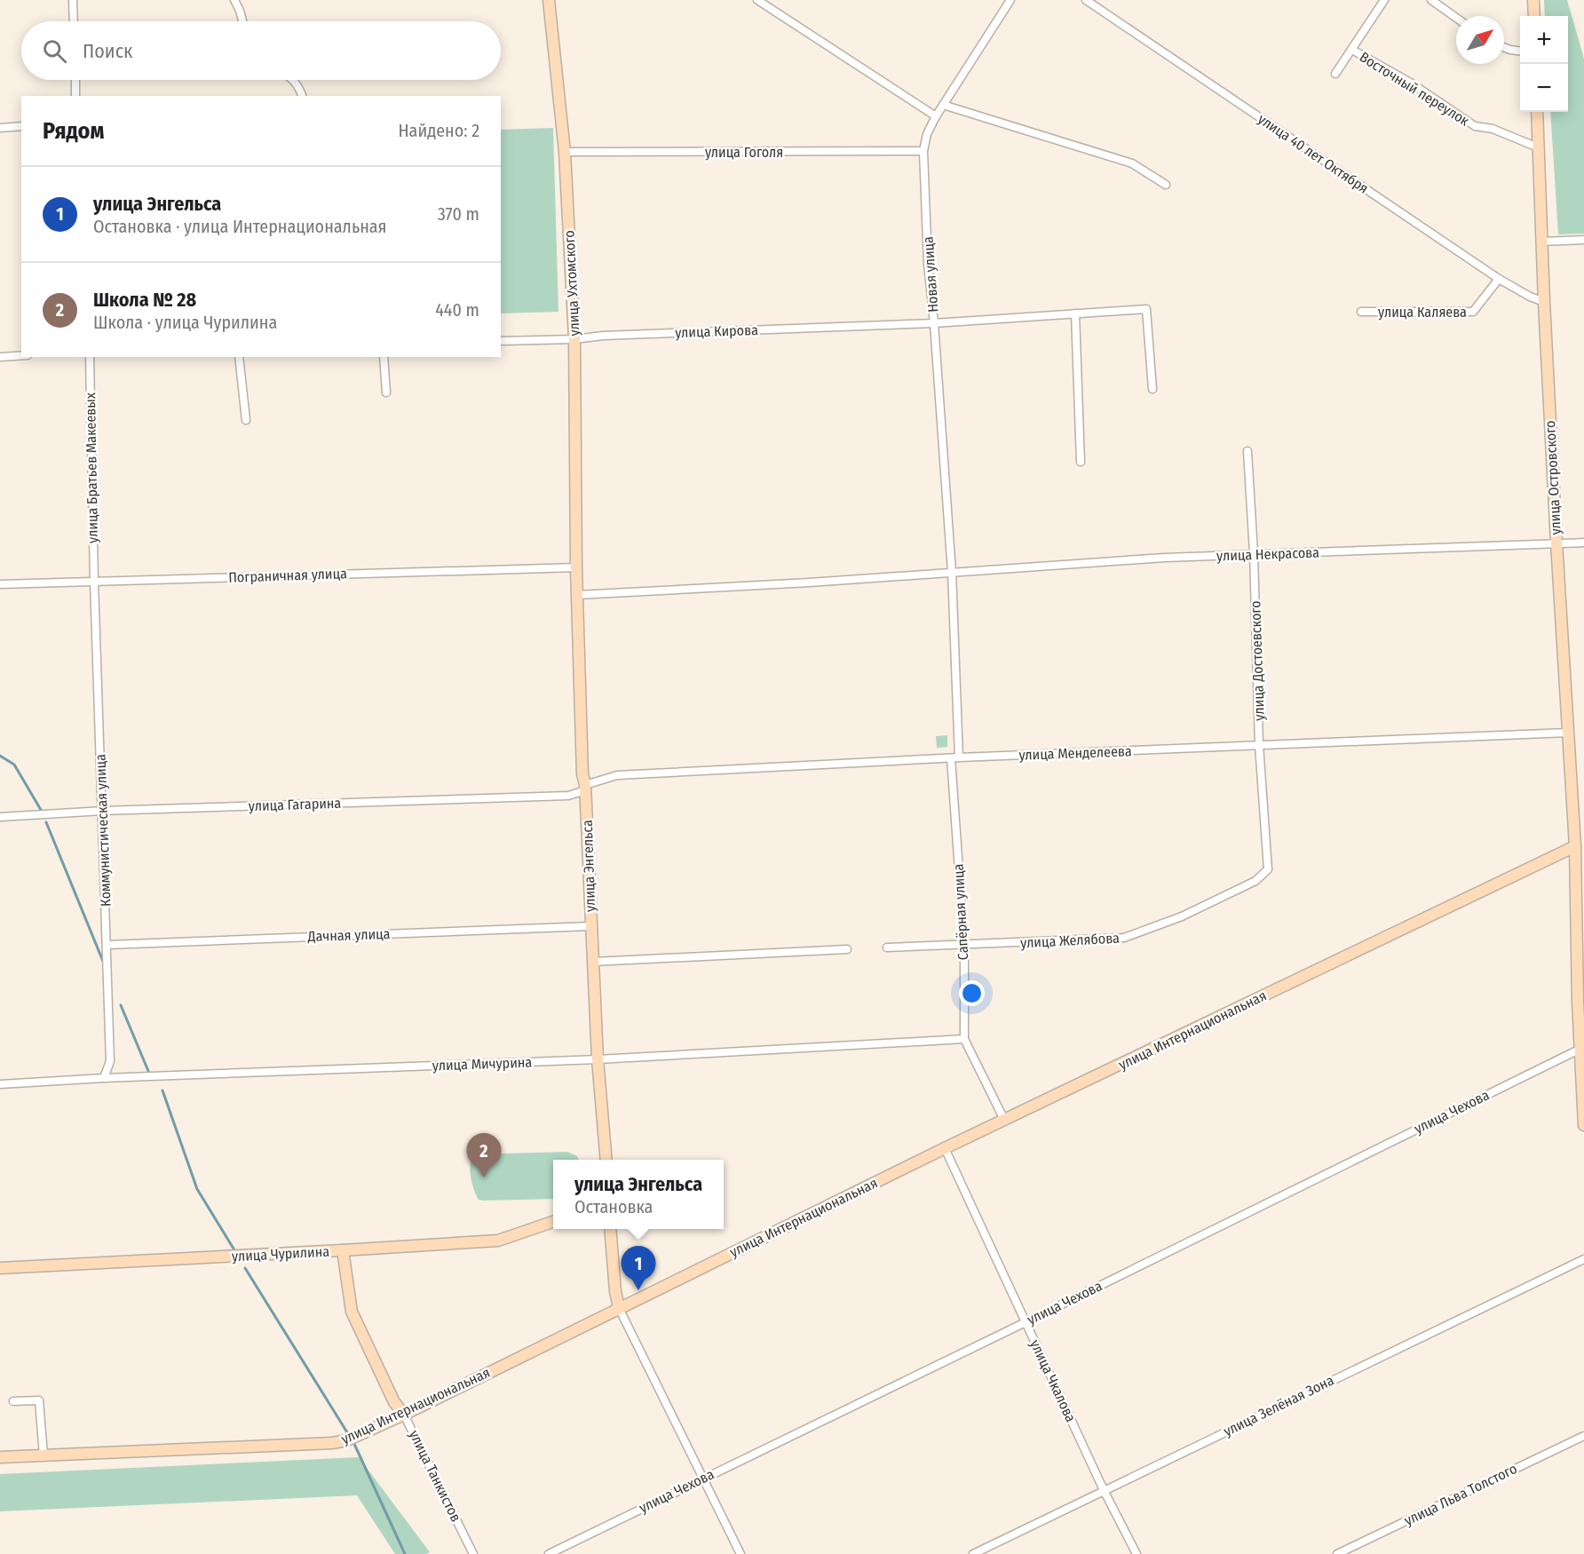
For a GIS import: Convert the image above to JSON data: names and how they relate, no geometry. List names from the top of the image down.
{
  "streets": {
    "main road": [
      "улица Ухтомского",
      "улица Островского",
      "улица Энгельса",
      "улица Интернациональная",
      "улица Чурилина",
      "улица Танкистов"
    ],
    "street": [
      "Восточный переулок",
      "улица Гоголя",
      "улица 40 лет Октября",
      "Новая улица",
      "улица Каляева",
      "улица Кирова",
      "улица Братьев Макеевых",
      "улица Некрасова",
      "Пограничная улица",
      "улица Достоевского",
      "улица Менделеева",
      "улица Гагарина",
      "Коммунистическая улица",
      "Сапёрная улица",
      "Дачная улица",
      "улица Желябова",
      "улица Мичурина",
      "улица Чехова",
      "улица Чкалова",
      "улица Зелёная Зона",
      "улица Льва Толстого"
    ]
  },
  "crossings": [
    ["Восточный переулок", "улица Островского"],
    ["улица Гоголя", "Новая улица"],
    ["улица Гоголя", "улица Ухтомского"],
    ["улица 40 лет Октября", "улица Каляева"],
    ["улица 40 лет Октября", "улица Островского"],
    ["Новая улица", "улица Кирова"],
    ["Новая улица", "улица Некрасова"],
    ["Новая улица", "Сапёрная улица"],
    ["улица Ухтомского", "улица Кирова"],
    ["улица Ухтомского", "Пограничная улица"],
    ["улица Ухтомского", "улица Энгельса"],
    ["улица Братьев Макеевых", "Пограничная улица"],
    ["улица Братьев Макеевых", "Коммунистическая улица"],
    ["улица Островского", "улица Некрасова"],
    ["улица Островского", "улица Менделеева"],
    ["улица Островского", "улица Интернациональная"],
    ["улица Островского", "улица Чехова"],
    ["улица Некрасова", "улица Достоевского"],
    ["улица Некрасова", "улица Энгельса"],
    ["улица Некрасова", "Сапёрная улица"],
    ["Пограничная улица", "Коммунистическая улица"],
    ["Пограничная улица", "улица Энгельса"],
    ["улица Достоевского", "улица Менделеева"],
    ["улица Достоевского", "улица Желябова"],
    ["улица Менделеева", "улица Гагарина"],
    ["улица Менделеева", "улица Энгельса"],
    ["улица Менделеева", "Сапёрная улица"],
    ["улица Гагарина", "Коммунистическая улица"],
    ["улица Гагарина", "улица Энгельса"],
    ["Коммунистическая улица", "Дачная улица"],
    ["Коммунистическая улица", "улица Мичурина"],
    ["улица Энгельса", "Дачная улица"],
    ["улица Энгельса", "улица Мичурина"],
    ["Сапёрная улица", "улица Желябова"],
    ["Сапёрная улица", "улица Интернациональная"],
    ["Сапёрная улица", "улица Мичурина"],
    ["улица Интернациональная", "улица Чкалова"],
    ["улица Интернациональная", "улица Танкистов"],
    ["улица Чехова", "улица Чкалова"],
    ["улица Чурилина", "улица Танкистов"],
    ["улица Чкалова", "улица Зелёная Зона"]
  ],
  "north": "top right",
  "page": {
    "map_buttons": ["+", "−"],
    "search": "Поиск",
    "heading": ["Рядом", "Найдено: 2"],
    "list": [
      {
        "mark": "1",
        "name": "улица Энгельса",
        "note": "Остановка · улица Интернациональная",
        "value": "370 m"
      },
      {
        "mark": "2",
        "name": "Школа № 28",
        "note": "Школа · улица Чурилина",
        "value": "440 m"
      }
    ],
    "pins": ["2", "1"],
    "popup": ["улица Энгельса", "Остановка"]
  }
}
